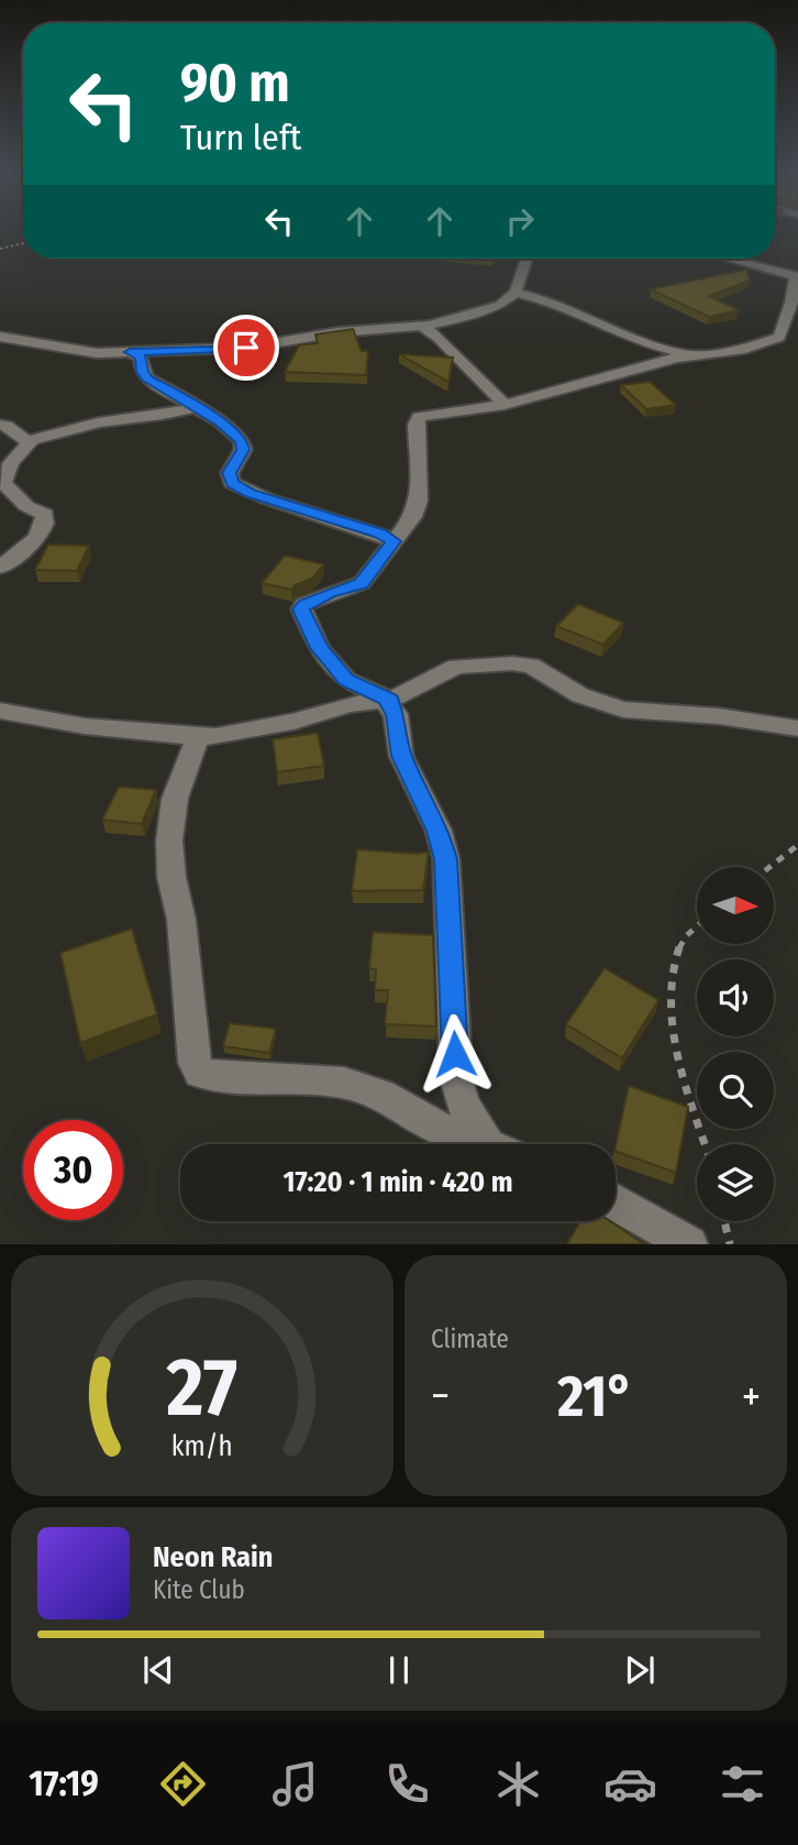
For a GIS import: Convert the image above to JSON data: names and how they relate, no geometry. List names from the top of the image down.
{
  "north": "right",
  "page": {
    "turn": ["90 m", "Turn left"],
    "limit": "30",
    "trip": "17:20 · 1 min · 420 m",
    "tile": "Climate",
    "heat": ["−", "21°", "+"],
    "song": ["Neon Rain", "Kite Club"],
    "tabs": "17:19",
    "gauge": ["27", "km/h"]
  }
}
